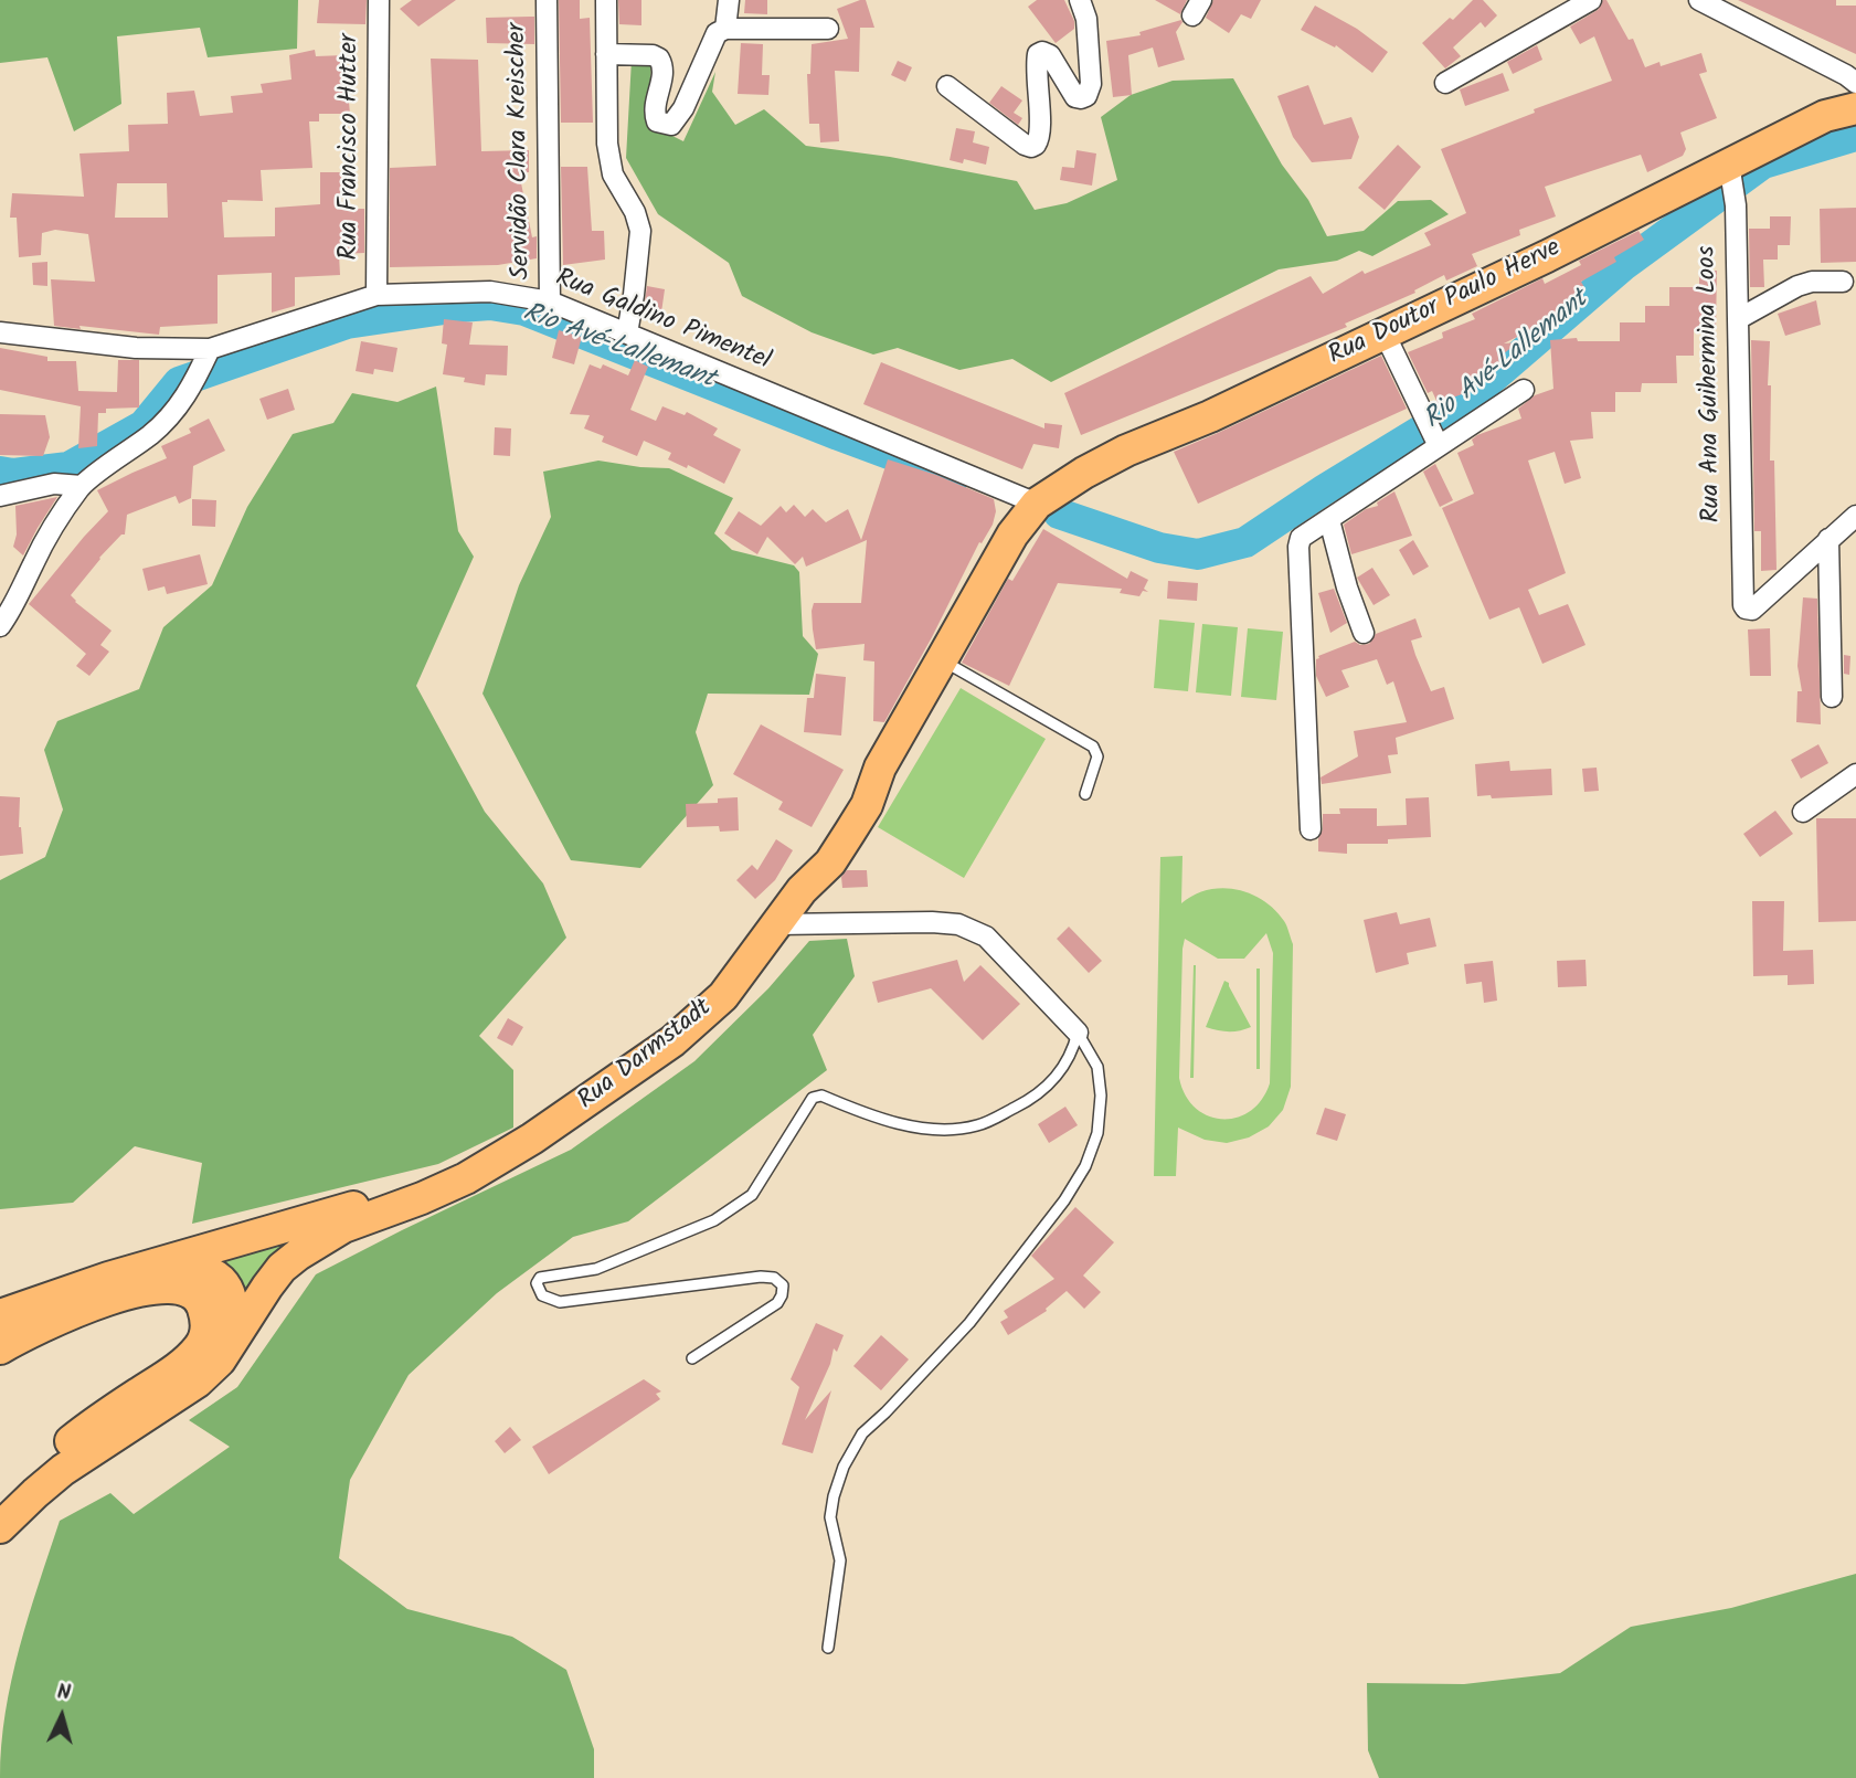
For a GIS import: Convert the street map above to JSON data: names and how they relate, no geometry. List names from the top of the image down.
{
  "streets": {
    "main road": ["Rua Doutor Paulo Herve", "Rua Darmstadt"],
    "street": [
      "Rua Francisco Hutter",
      "Servidão Clara Kreischer",
      "Rua Galdino Pimentel",
      "Rua Ana Guihermina Loos"
    ]
  },
  "crossings": [
    ["Rua Francisco Hutter", "Rua Galdino Pimentel"],
    ["Servidão Clara Kreischer", "Rua Galdino Pimentel"],
    ["Rua Doutor Paulo Herve", "Rua Galdino Pimentel"],
    ["Rua Doutor Paulo Herve", "Rua Ana Guihermina Loos"],
    ["Rua Doutor Paulo Herve", "Rua Darmstadt"],
    ["Rua Galdino Pimentel", "Rua Darmstadt"]
  ],
  "water": ["Rio Avé‐Lallemant"],
  "north": "top"
}
